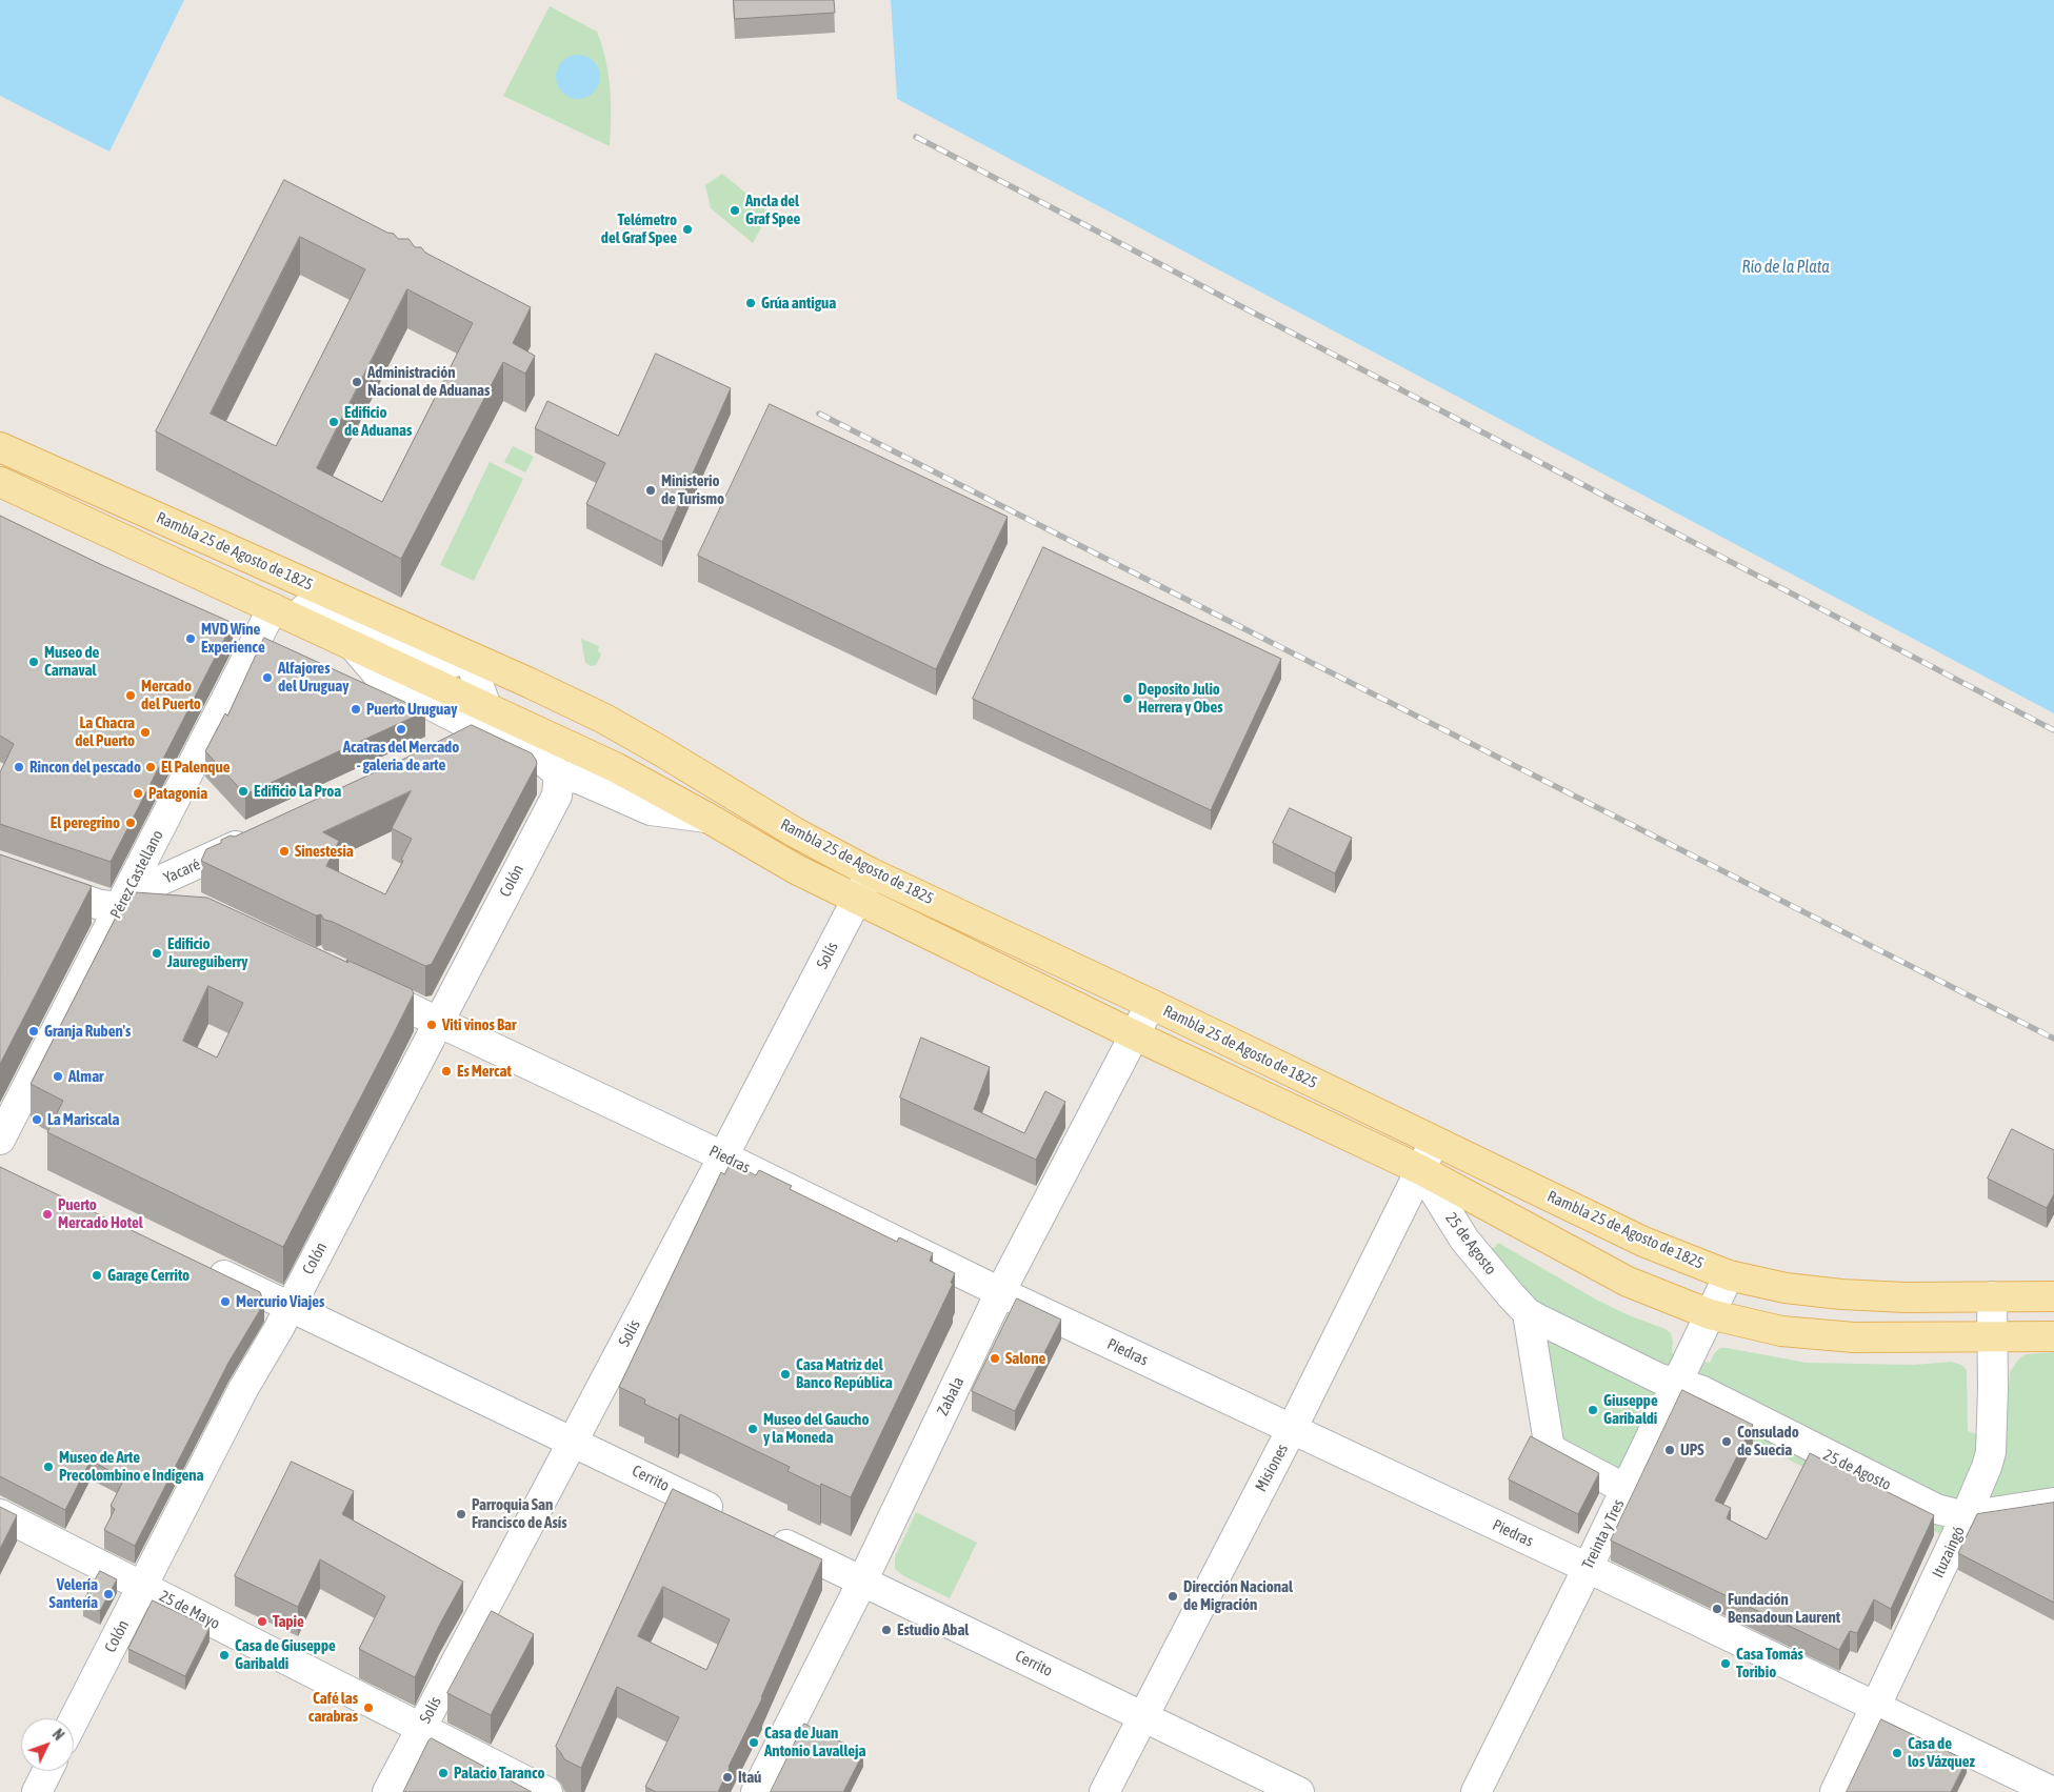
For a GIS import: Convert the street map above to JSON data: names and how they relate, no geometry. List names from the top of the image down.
{
  "streets": {
    "main road": ["Rambla 25 de Agosto de 1825"],
    "street": [
      "Yacaré",
      "Pérez Castellano",
      "Colón",
      "Solís",
      "Piedras",
      "25 de Agosto",
      "Zabala",
      "Misiones",
      "Cerrito",
      "Treinta y Tres",
      "Ituzaingó",
      "25 de Mayo"
    ]
  },
  "crossings": [
    ["Rambla 25 de Agosto de 1825", "Pérez Castellano"],
    ["Rambla 25 de Agosto de 1825", "Colón"],
    ["Rambla 25 de Agosto de 1825", "Solís"],
    ["Rambla 25 de Agosto de 1825", "25 de Agosto"],
    ["Rambla 25 de Agosto de 1825", "Zabala"],
    ["Rambla 25 de Agosto de 1825", "Misiones"],
    ["Rambla 25 de Agosto de 1825", "Treinta y Tres"],
    ["Rambla 25 de Agosto de 1825", "Ituzaingó"],
    ["Yacaré", "Pérez Castellano"],
    ["Colón", "Piedras"],
    ["Colón", "Cerrito"],
    ["Colón", "25 de Mayo"],
    ["Solís", "Piedras"],
    ["Solís", "Cerrito"],
    ["Solís", "25 de Mayo"],
    ["Piedras", "Zabala"],
    ["Piedras", "Misiones"],
    ["Piedras", "Treinta y Tres"],
    ["Piedras", "Ituzaingó"],
    ["25 de Agosto", "Misiones"],
    ["25 de Agosto", "Treinta y Tres"],
    ["25 de Agosto", "Ituzaingó"],
    ["Zabala", "Cerrito"],
    ["Misiones", "Cerrito"]
  ],
  "water": ["Río de la Plata"],
  "places": [
    "Ancla del Graf Spee",
    "Telémetro del Graf Spee",
    "Grúa antigua",
    "Administración Nacional de Aduanas",
    "Edificio de Aduanas",
    "Ministerio de Turismo",
    "MVD Wine Experience",
    "Museo de Carnaval",
    "Alfajores del Uruguay",
    "Mercado del Puerto",
    "Deposito Julio Herrera y Obes",
    "Puerto Uruguay",
    "Acatras del Mercado - galeria de arte",
    "La Chacra del Puerto",
    "Rincon del pescado",
    "El Palenque",
    "Edificio La Proa",
    "Patagonia",
    "El peregrino",
    "Sinestesia",
    "Edificio Jaureguiberry",
    "Viti vinos Bar",
    "Granja Ruben's",
    "Es Mercat",
    "Almar",
    "La Mariscala",
    "Puerto Mercado Hotel",
    "Garage Cerrito",
    "Mercurio Viajes",
    "Salone",
    "Casa Matriz del Banco República",
    "Giuseppe Garibaldi",
    "Museo del Gaucho y la Moneda",
    "Consulado de Suecia",
    "UPS",
    "Museo de Arte Precolombino e Indígena",
    "Parroquia San Francisco de Asís",
    "Velería Santería",
    "Dirección Nacional de Migración",
    "Fundación Bensadoun Laurent",
    "Tapie",
    "Estudio Abal",
    "Casa de Giuseppe Garibaldi",
    "Casa Tomás Toribio",
    "Café las carabras",
    "Casa de Juan Antonio Lavalleja",
    "Casa de los Vázquez",
    "Palacio Taranco",
    "Itaú"
  ],
  "north": "top right"
}
